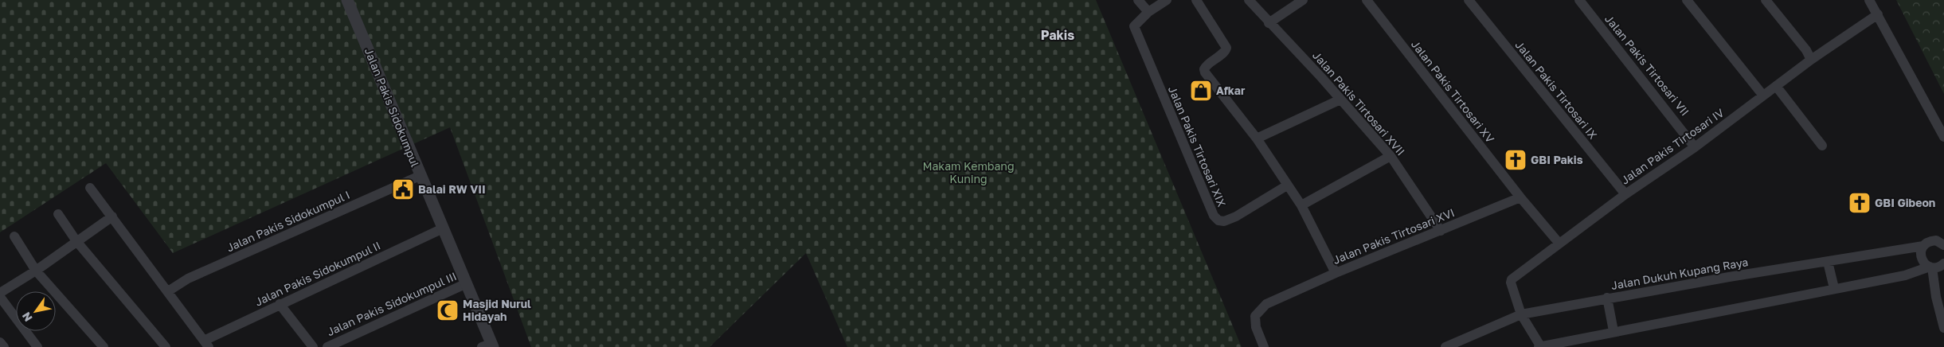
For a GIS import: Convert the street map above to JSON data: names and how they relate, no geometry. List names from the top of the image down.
{
  "streets": {
    "street": [
      "Jalan Pakis Tirtosari VII",
      "Jalan Pakis Tirtosari IX",
      "Jalan Pakis Tirtosari XV",
      "Jalan Pakis Tirtosari XVII",
      "Jalan Pakis Sidokumpul",
      "Jalan Pakis Tirtosari XIX",
      "Jalan Pakis Tirtosari IV",
      "Jalan Pakis Sidokumpul I",
      "Jalan Pakis Tirtosari XVI",
      "Jalan Pakis Sidokumpul II",
      "Jalan Dukuh Kupang Raya",
      "Jalan Pakis Sidokumpul III"
    ]
  },
  "crossings": [
    ["Jalan Pakis Tirtosari VII", "Jalan Pakis Tirtosari IV"],
    ["Jalan Pakis Tirtosari IX", "Jalan Pakis Tirtosari IV"],
    ["Jalan Pakis Tirtosari XV", "Jalan Pakis Tirtosari XVI"],
    ["Jalan Pakis Tirtosari XVII", "Jalan Pakis Tirtosari XVI"],
    ["Jalan Pakis Sidokumpul", "Jalan Pakis Sidokumpul I"],
    ["Jalan Pakis Sidokumpul", "Jalan Pakis Sidokumpul II"],
    ["Jalan Pakis Sidokumpul", "Jalan Pakis Sidokumpul III"],
    ["Jalan Pakis Tirtosari IV", "Jalan Dukuh Kupang Raya"]
  ],
  "districts": ["Pakis"],
  "parks": ["Makam Kembang Kuning"],
  "places": {
    "shop": ["Afkar"],
    "church": ["GBI Pakis", "GBI Gibeon"],
    "public building": ["Balai RW VII"],
    "mosque": ["Masjid Nurul Hidayah"]
  },
  "north": "bottom left"
}
